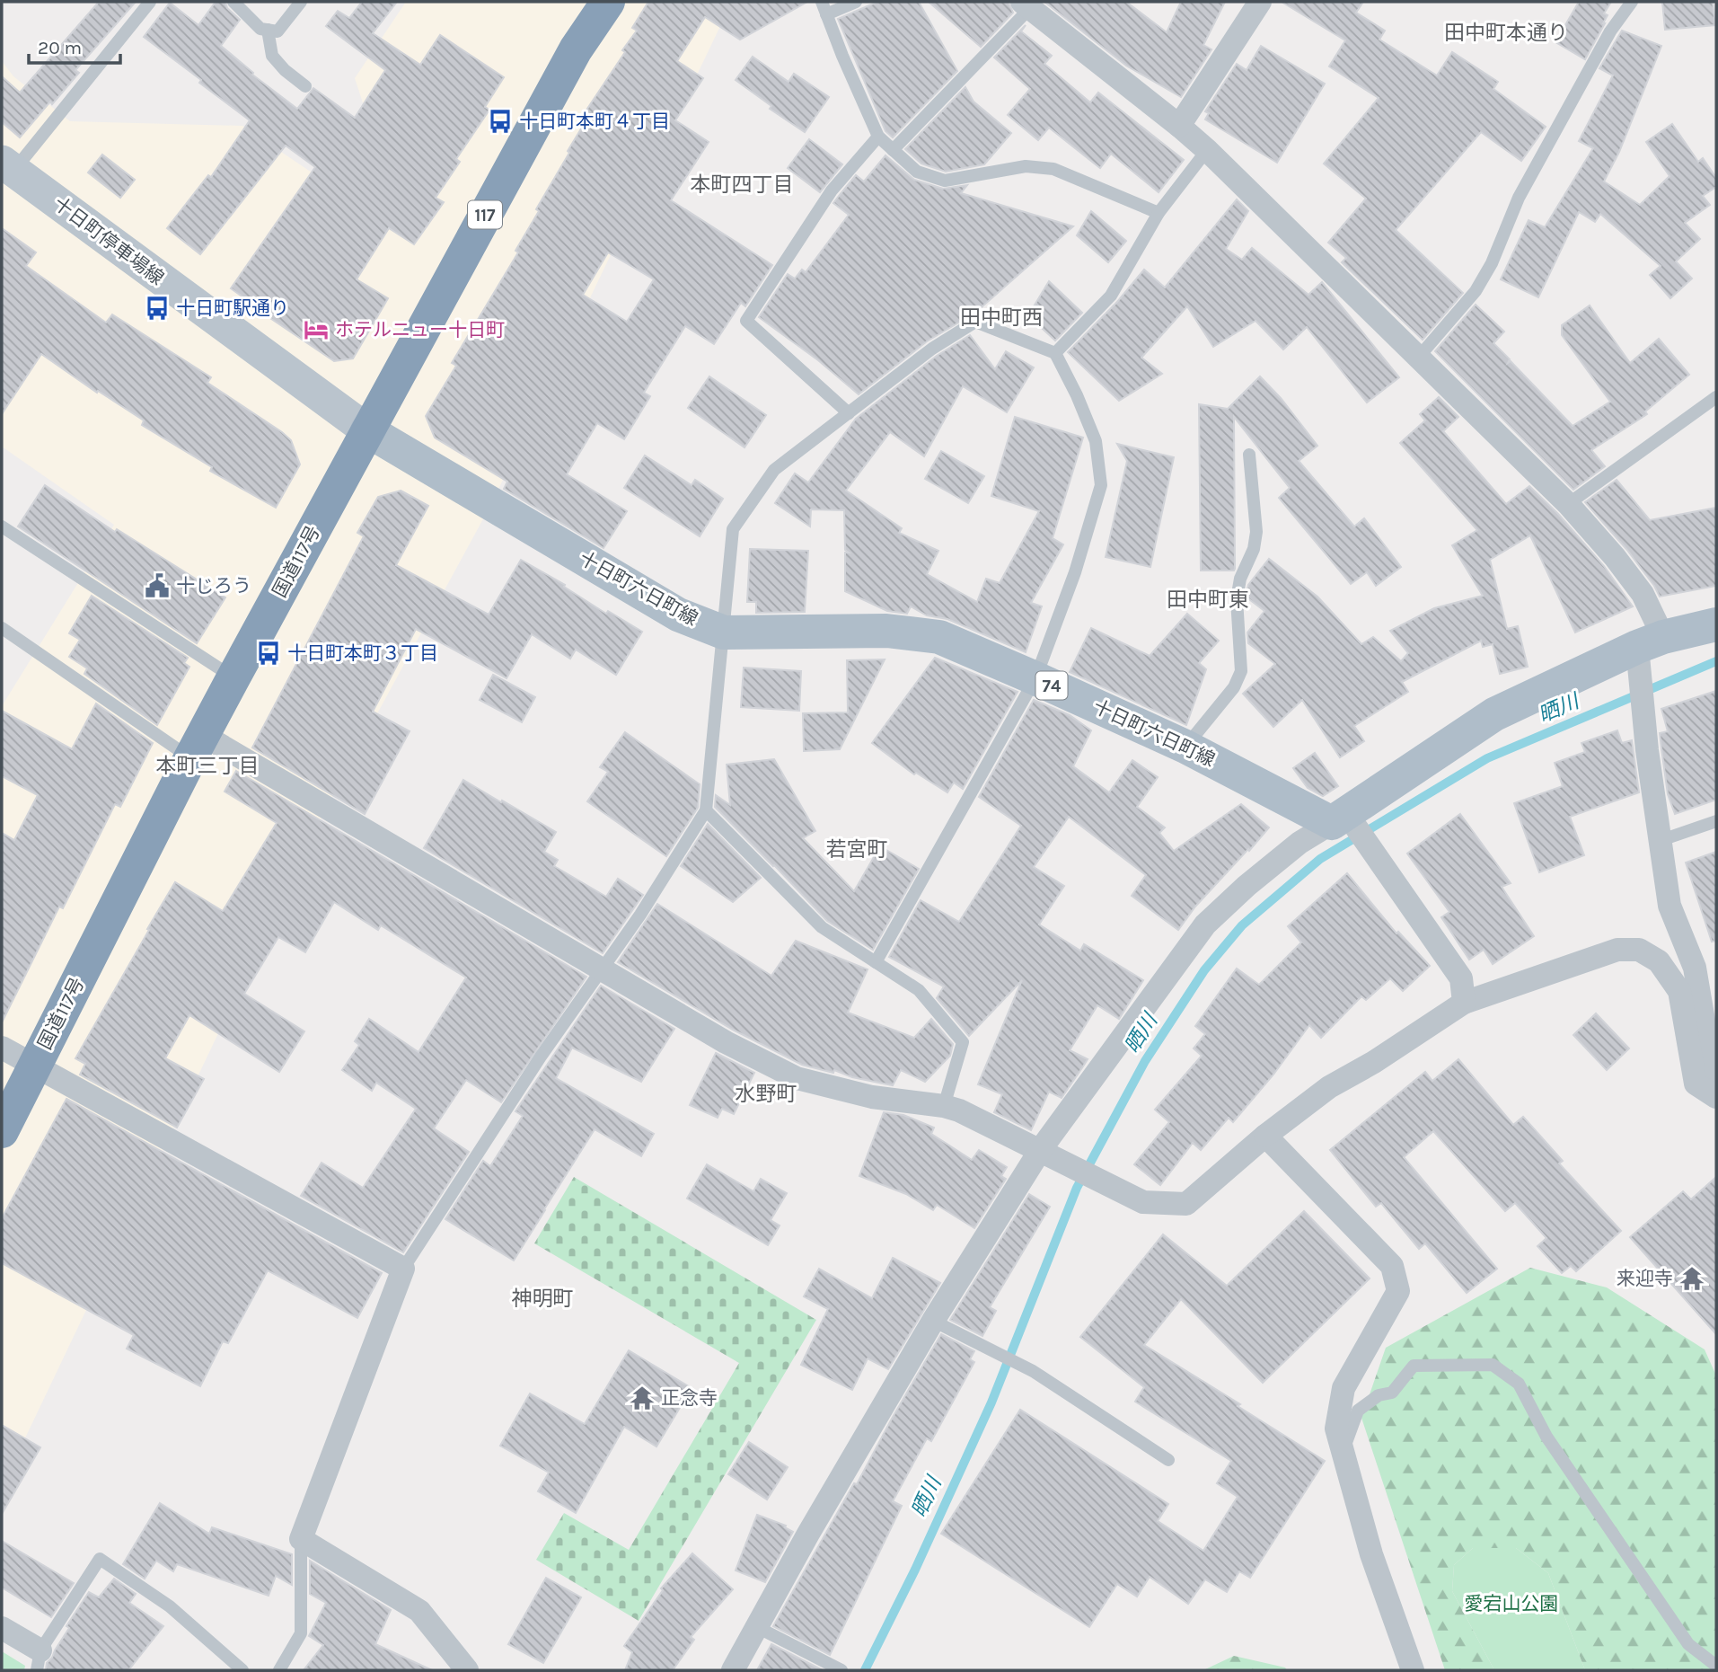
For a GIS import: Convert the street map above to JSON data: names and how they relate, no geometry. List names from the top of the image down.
{
  "streets": {
    "highway": ["117", "国道117号"],
    "main road": ["十日町停車場線", "十日町六日町線", "74"]
  },
  "crossings": [
    ["十日町停車場線", "国道117号"],
    ["十日町停車場線", "十日町六日町線"],
    ["国道117号", "十日町六日町線"]
  ],
  "districts": [
    "田中町本通り",
    "本町四丁目",
    "田中町西",
    "田中町東",
    "本町三丁目",
    "若宮町",
    "水野町",
    "神明町"
  ],
  "water": ["晒川"],
  "parks": ["愛宕山公園"],
  "places": {
    "bus stop": ["十日町本町４丁目", "十日町駅通り", "十日町本町３丁目"],
    "hotel": ["ホテルニュー十日町"],
    "public building": ["十じろう"],
    "temple": ["来迎寺", "正念寺"]
  },
  "scale_bar": "20 m"
}
